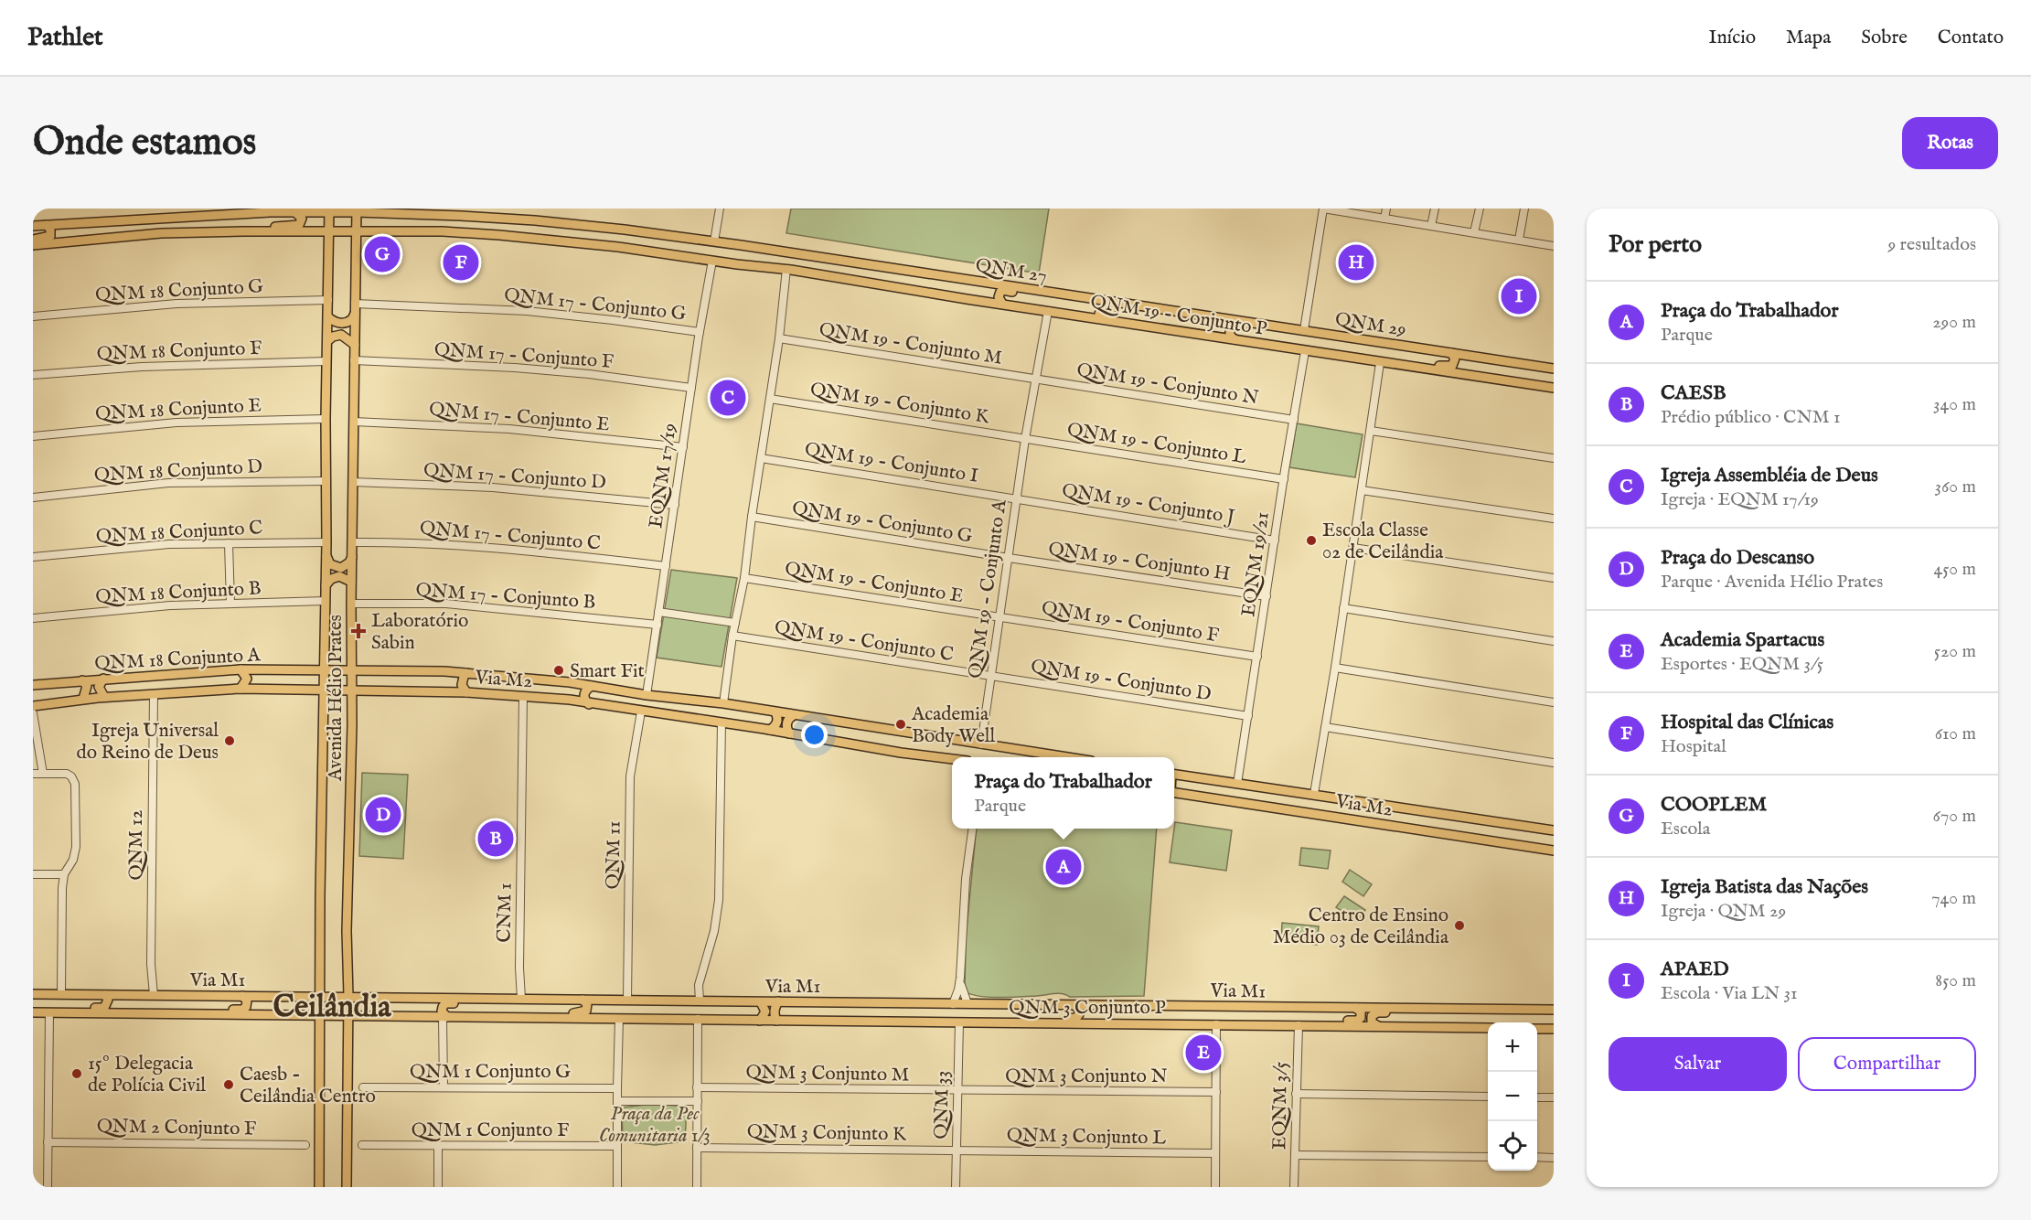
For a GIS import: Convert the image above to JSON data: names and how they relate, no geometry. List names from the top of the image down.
{
  "streets": {
    "main road": [
      "QNM 27",
      "QNM 19 - Conjunto P",
      "QNM 29",
      "QNM 18 Conjunto A",
      "Via M2",
      "Avenida Hélio Prates",
      "Via M1",
      "QNM 3 Conjunto P"
    ],
    "street": [
      "QNM 18 Conjunto G",
      "QNM 17 - Conjunto G",
      "QNM 19 - Conjunto M",
      "QNM 18 Conjunto F",
      "QNM 17 - Conjunto F",
      "QNM 19 - Conjunto N",
      "QNM 19 - Conjunto K",
      "QNM 18 Conjunto E",
      "QNM 17 - Conjunto E",
      "QNM 19 - Conjunto L",
      "QNM 19 - Conjunto I",
      "QNM 18 Conjunto D",
      "QNM 17 - Conjunto D",
      "EQNM 17/19",
      "QNM 19 - Conjunto J",
      "QNM 19 - Conjunto G",
      "QNM 18 Conjunto C",
      "QNM 17 - Conjunto C",
      "QNM 19 - Conjunto H",
      "EQNM 19/21",
      "QNM 19 - Conjunto E",
      "QNM 19 - Conjunto A",
      "QNM 18 Conjunto B",
      "QNM 17 - Conjunto B",
      "QNM 19 - Conjunto F",
      "QNM 19 - Conjunto C",
      "QNM 19 - Conjunto D",
      "QNM 12",
      "QNM 11",
      "CNM 1",
      "QNM 1 Conjunto G",
      "QNM 3 Conjunto M",
      "QNM 3 Conjunto N",
      "QNM 33",
      "EQNM 3/5",
      "QNM 2 Conjunto F",
      "QNM 1 Conjunto F",
      "QNM 3 Conjunto K",
      "QNM 3 Conjunto L"
    ]
  },
  "crossings": [
    ["QNM 27", "QNM 29"],
    ["QNM 27", "Avenida Hélio Prates"],
    ["QNM 18 Conjunto G", "Avenida Hélio Prates"],
    ["QNM 17 - Conjunto G", "EQNM 17/19"],
    ["QNM 17 - Conjunto G", "Avenida Hélio Prates"],
    ["QNM 19 - Conjunto P", "EQNM 19/21"],
    ["QNM 19 - Conjunto P", "QNM 19 - Conjunto A"],
    ["QNM 19 - Conjunto M", "QNM 19 - Conjunto N"],
    ["QNM 19 - Conjunto M", "QNM 19 - Conjunto A"],
    ["QNM 18 Conjunto F", "Avenida Hélio Prates"],
    ["QNM 17 - Conjunto F", "EQNM 17/19"],
    ["QNM 17 - Conjunto F", "Avenida Hélio Prates"],
    ["QNM 19 - Conjunto N", "EQNM 19/21"],
    ["QNM 19 - Conjunto N", "QNM 19 - Conjunto A"],
    ["QNM 19 - Conjunto K", "QNM 19 - Conjunto L"],
    ["QNM 19 - Conjunto K", "QNM 19 - Conjunto A"],
    ["QNM 18 Conjunto E", "Avenida Hélio Prates"],
    ["QNM 17 - Conjunto E", "EQNM 17/19"],
    ["QNM 17 - Conjunto E", "Avenida Hélio Prates"],
    ["QNM 19 - Conjunto L", "EQNM 19/21"],
    ["QNM 19 - Conjunto L", "QNM 19 - Conjunto A"],
    ["QNM 19 - Conjunto I", "QNM 19 - Conjunto J"],
    ["QNM 19 - Conjunto I", "QNM 19 - Conjunto A"],
    ["QNM 18 Conjunto D", "Avenida Hélio Prates"],
    ["QNM 17 - Conjunto D", "EQNM 17/19"],
    ["QNM 17 - Conjunto D", "Avenida Hélio Prates"],
    ["EQNM 17/19", "QNM 17 - Conjunto C"],
    ["EQNM 17/19", "QNM 17 - Conjunto B"],
    ["QNM 19 - Conjunto J", "EQNM 19/21"],
    ["QNM 19 - Conjunto J", "QNM 19 - Conjunto A"],
    ["QNM 19 - Conjunto G", "QNM 19 - Conjunto H"],
    ["QNM 19 - Conjunto G", "QNM 19 - Conjunto A"],
    ["QNM 18 Conjunto C", "Avenida Hélio Prates"],
    ["QNM 17 - Conjunto C", "Avenida Hélio Prates"],
    ["QNM 19 - Conjunto H", "EQNM 19/21"],
    ["QNM 19 - Conjunto H", "QNM 19 - Conjunto A"],
    ["EQNM 19/21", "QNM 19 - Conjunto F"],
    ["EQNM 19/21", "Via M2"],
    ["EQNM 19/21", "QNM 19 - Conjunto D"],
    ["QNM 19 - Conjunto E", "QNM 19 - Conjunto A"],
    ["QNM 19 - Conjunto E", "QNM 19 - Conjunto F"],
    ["QNM 19 - Conjunto A", "QNM 19 - Conjunto F"],
    ["QNM 19 - Conjunto A", "QNM 19 - Conjunto C"],
    ["QNM 19 - Conjunto A", "QNM 19 - Conjunto D"],
    ["QNM 18 Conjunto B", "Avenida Hélio Prates"],
    ["QNM 17 - Conjunto B", "Avenida Hélio Prates"],
    ["QNM 19 - Conjunto C", "QNM 19 - Conjunto D"],
    ["QNM 18 Conjunto A", "Avenida Hélio Prates"],
    ["Via M2", "Avenida Hélio Prates"],
    ["Via M2", "QNM 12"],
    ["Via M2", "QNM 11"],
    ["Via M2", "CNM 1"],
    ["Avenida Hélio Prates", "Via M1"],
    ["QNM 12", "Via M1"],
    ["QNM 11", "Via M1"],
    ["CNM 1", "Via M1"],
    ["Via M1", "QNM 3 Conjunto P"],
    ["Via M1", "EQNM 3/5"],
    ["QNM 3 Conjunto P", "QNM 33"],
    ["QNM 3 Conjunto M", "QNM 3 Conjunto N"],
    ["QNM 3 Conjunto M", "QNM 33"],
    ["QNM 3 Conjunto N", "QNM 33"],
    ["QNM 33", "QNM 3 Conjunto K"],
    ["QNM 33", "QNM 3 Conjunto L"],
    ["QNM 3 Conjunto K", "QNM 3 Conjunto L"]
  ],
  "districts": ["Ceilândia"],
  "parks": ["Praça da Pec Comunitaria 1/3"],
  "places": {
    "other": [
      "Escola Classe 02 de Ceilândia",
      "Smart Fit",
      "Academia Body Well",
      "Igreja Universal do Reino de Deus",
      "Centro de Ensino Médio 03 de Ceilândia",
      "15º Delegacia de Polícia Civil",
      "Caesb - Ceilândia Centro"
    ],
    "health": ["Laboratório Sabin"]
  },
  "page": {
    "header": "Pathlet",
    "nav": [
      "Início",
      "Mapa",
      "Sobre",
      "Contato"
    ],
    "buttons": [
      "Rotas",
      ["Salvar", "Compartilhar"]
    ],
    "title": "Onde estamos",
    "heading": ["Por perto", "9 resultados"],
    "pins": [
      "G",
      "F",
      "H",
      "I",
      "C",
      "D",
      "B",
      "A",
      "E"
    ],
    "list": [
      {
        "mark": "A",
        "name": "Praça do Trabalhador",
        "note": "Parque",
        "value": "290 m"
      },
      {
        "mark": "B",
        "name": "CAESB",
        "note": "Prédio público · CNM 1",
        "value": "340 m"
      },
      {
        "mark": "C",
        "name": "Igreja Assembléia de Deus",
        "note": "Igreja · EQNM 17/19",
        "value": "360 m"
      },
      {
        "mark": "D",
        "name": "Praça do Descanso",
        "note": "Parque · Avenida Hélio Prates",
        "value": "450 m"
      },
      {
        "mark": "E",
        "name": "Academia Spartacus",
        "note": "Esportes · EQNM 3/5",
        "value": "520 m"
      },
      {
        "mark": "F",
        "name": "Hospital das Clínicas",
        "note": "Hospital",
        "value": "610 m"
      },
      {
        "mark": "G",
        "name": "COOPLEM",
        "note": "Escola",
        "value": "670 m"
      },
      {
        "mark": "H",
        "name": "Igreja Batista das Nações",
        "note": "Igreja · QNM 29",
        "value": "740 m"
      },
      {
        "mark": "I",
        "name": "APAED",
        "note": "Escola · Via LN 31",
        "value": "850 m"
      }
    ],
    "popup": ["Praça do Trabalhador", "Parque"],
    "map_buttons": ["+", "−"]
  }
}
